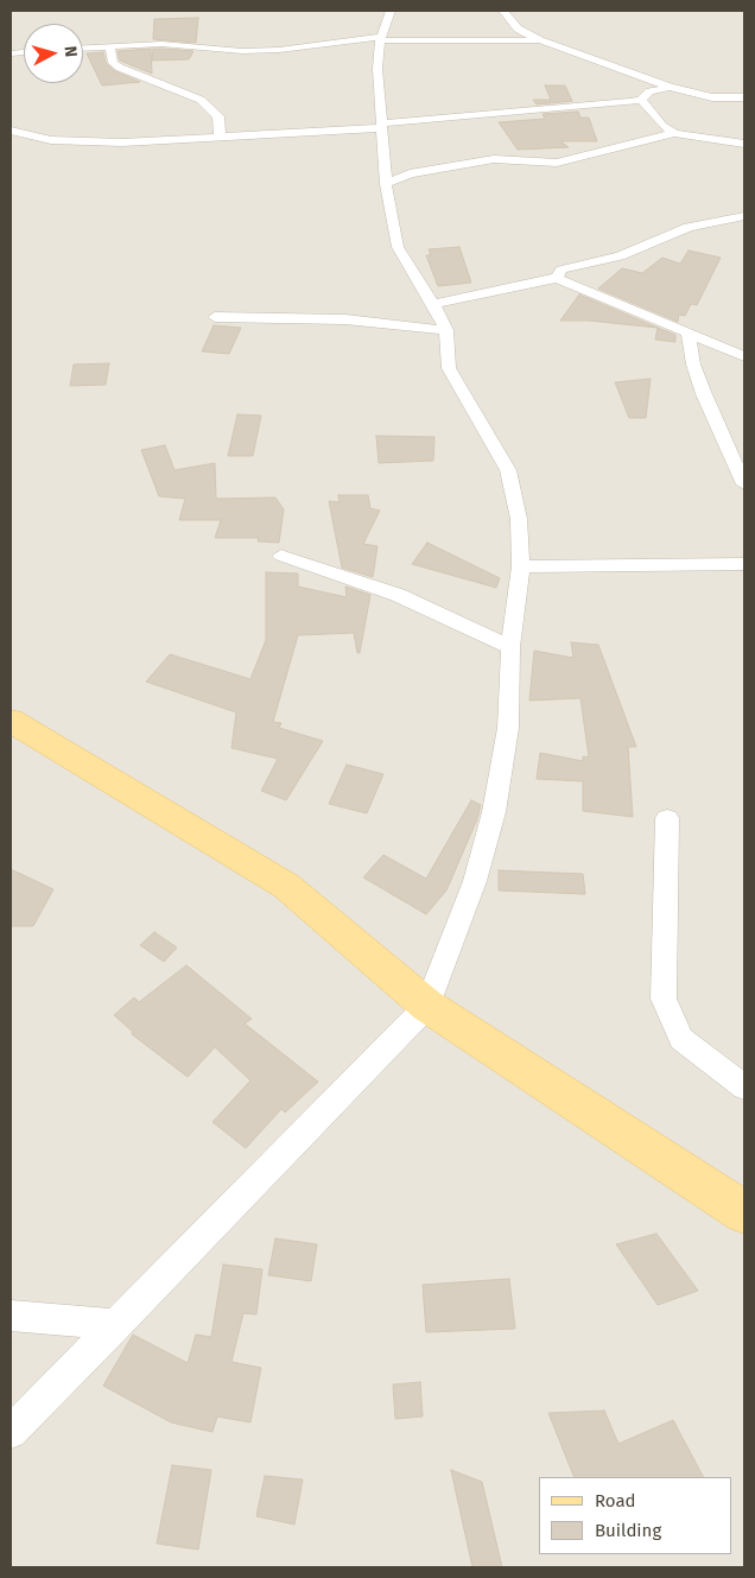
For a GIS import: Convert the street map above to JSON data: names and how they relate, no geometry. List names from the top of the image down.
{
  "legend": ["Road", "Building"],
  "north": "right"
}
